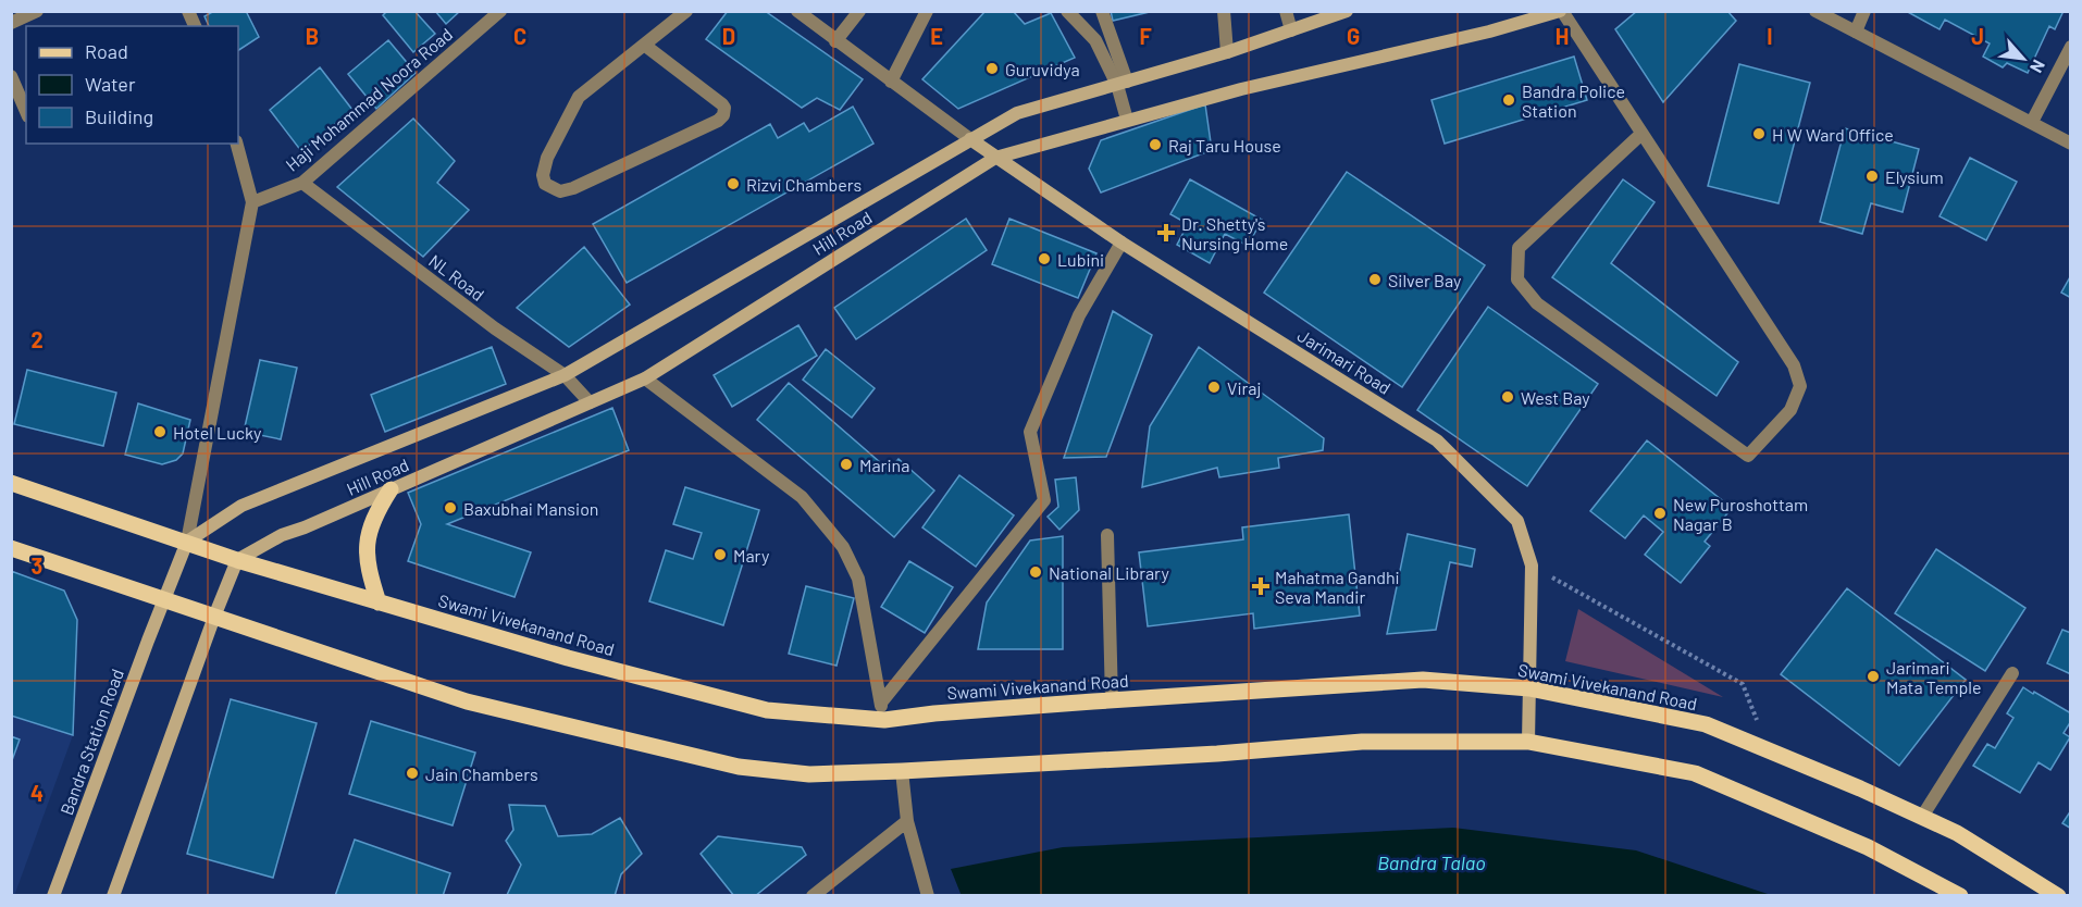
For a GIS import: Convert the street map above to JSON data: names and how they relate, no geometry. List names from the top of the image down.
{
  "streets": {
    "main road": [
      "Hill Road",
      "Jarimari Road",
      "Swami Vivekanand Road",
      "Bandra Station Road"
    ],
    "street": ["Haji Mohammad Noora Road", "NL Road"]
  },
  "crossings": [
    ["Haji Mohammad Noora Road", "NL Road"],
    ["Hill Road", "NL Road"],
    ["Hill Road", "Jarimari Road"],
    ["Hill Road", "Swami Vivekanand Road"],
    ["Hill Road", "Bandra Station Road"],
    ["Jarimari Road", "Swami Vivekanand Road"],
    ["Swami Vivekanand Road", "Bandra Station Road"]
  ],
  "water": ["Bandra Talao"],
  "places": {
    "other": [
      "Guruvidya",
      "Bandra Police Station",
      "H W Ward Office",
      "Raj Taru House",
      "Elysium",
      "Rizvi Chambers",
      "Lubini",
      "Silver Bay",
      "Viraj",
      "West Bay",
      "Hotel Lucky",
      "Marina",
      "Baxubhai Mansion",
      "New Puroshottam Nagar B",
      "Mary",
      "National Library",
      "Jarimari Mata Temple",
      "Jain Chambers"
    ],
    "health": ["Dr. Shetty's Nursing Home", "Mahatma Gandhi Seva Mandir"]
  },
  "legend": ["Road", "Water", "Building"],
  "north": "bottom right",
  "grid": {
    "columns": [
      "B",
      "C",
      "D",
      "E",
      "F",
      "G",
      "H",
      "I",
      "J"
    ],
    "rows": ["2", "3", "4"]
  }
}
